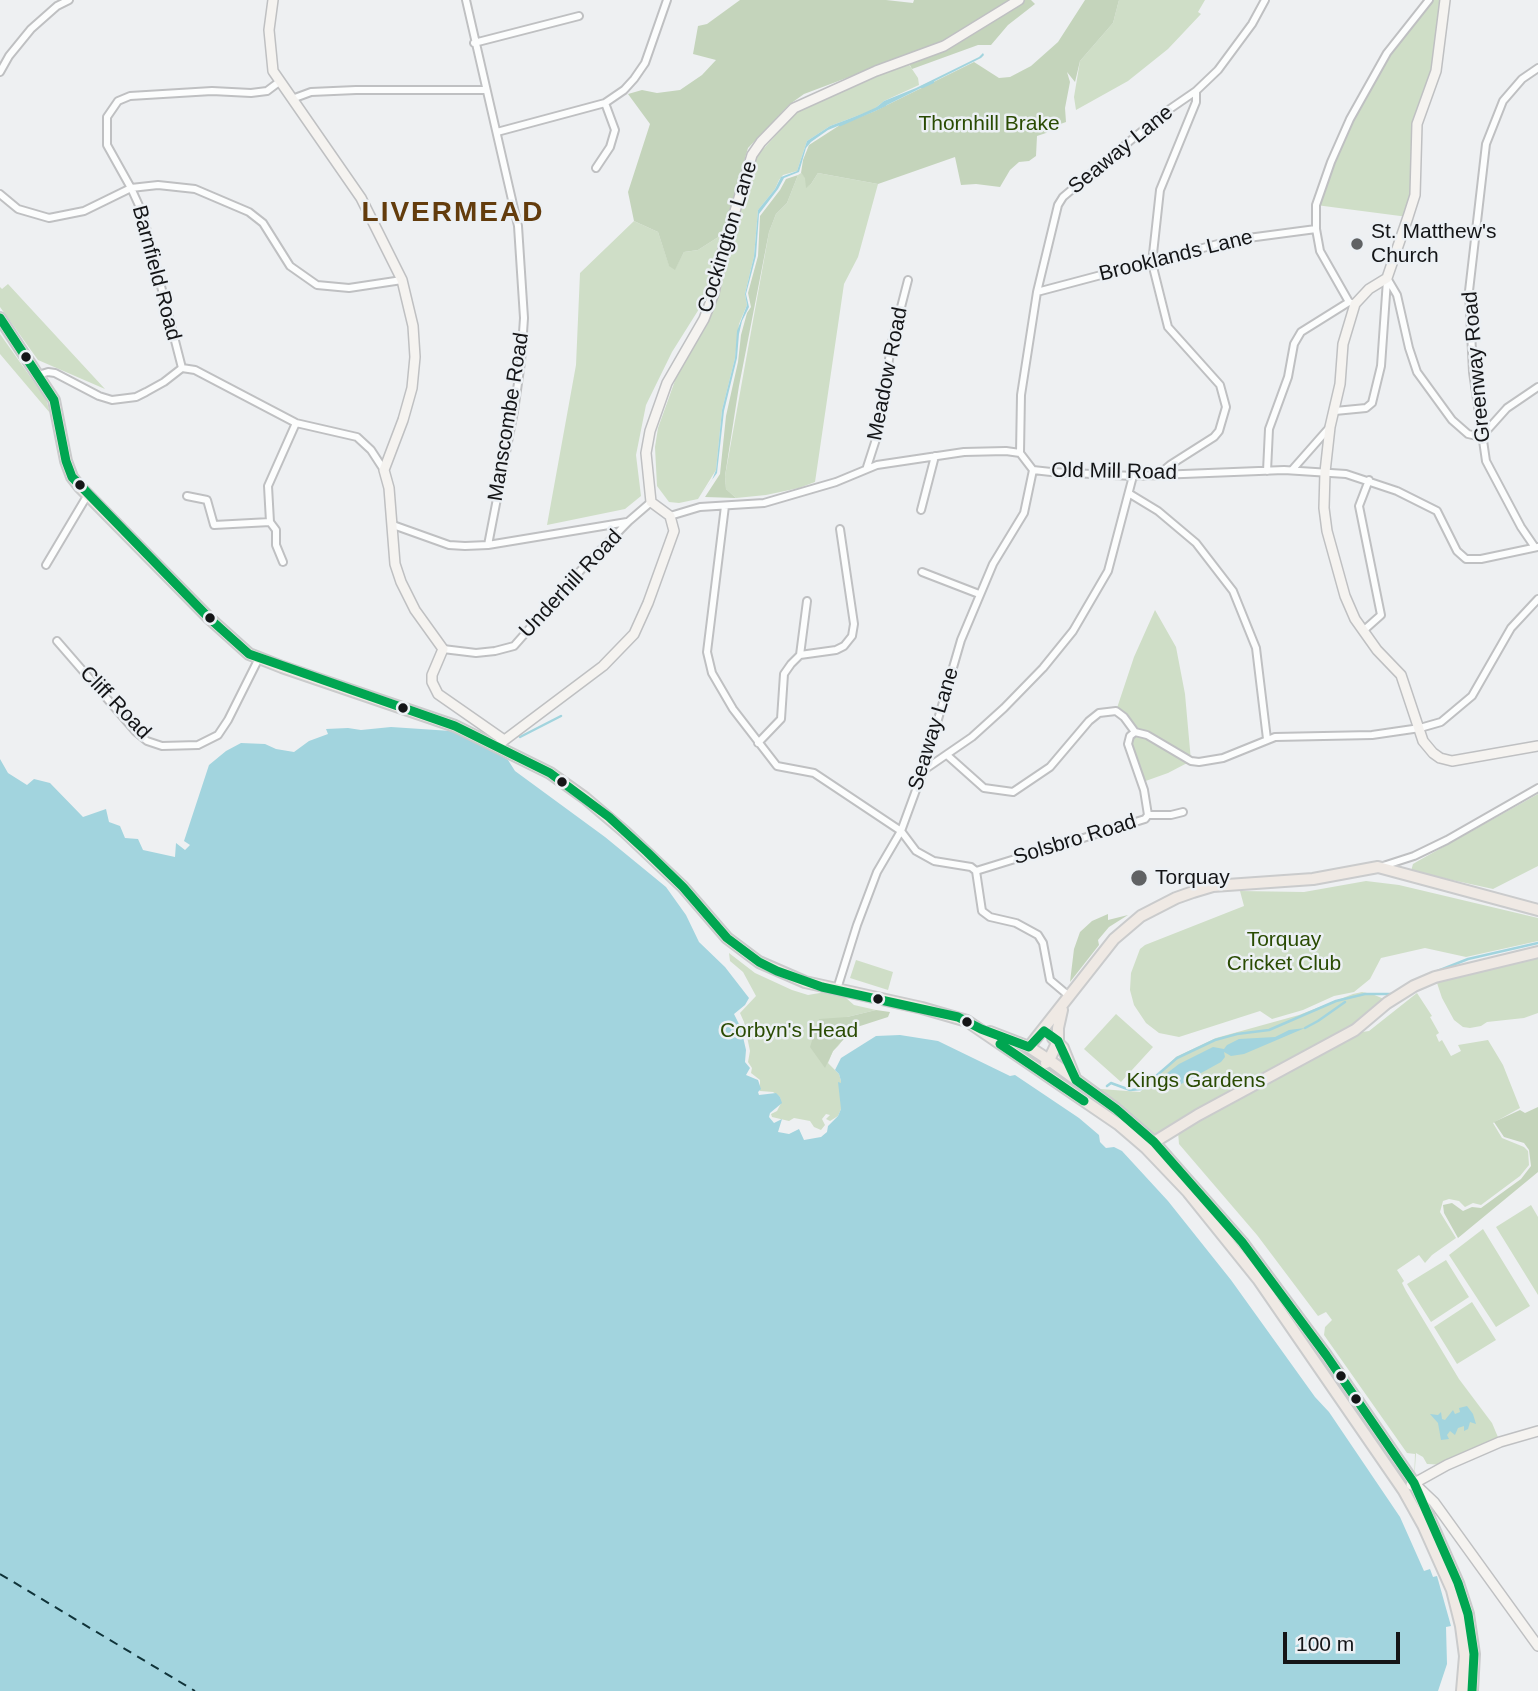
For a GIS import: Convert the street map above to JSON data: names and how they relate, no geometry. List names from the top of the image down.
{
  "streets": {
    "street": [
      "Seaway Lane",
      "Cockington Lane",
      "Brooklands Lane",
      "Barnfield Road",
      "Greenway Road",
      "Meadow Road",
      "Manscombe Road",
      "Old Mill Road",
      "Underhill Road",
      "Cliff Road",
      "Solsbro Road"
    ]
  },
  "crossings": [
    ["Seaway Lane", "Brooklands Lane"],
    ["Seaway Lane", "Old Mill Road"],
    ["Cockington Lane", "Underhill Road"],
    ["Greenway Road", "Old Mill Road"]
  ],
  "districts": ["LIVERMEAD"],
  "parks": [
    "Thornhill Brake",
    "Torquay Cricket Club",
    "Corbyn's Head",
    "Kings Gardens"
  ],
  "places": ["St. Matthew's Church", "Torquay"],
  "scale_bar": "100 m"
}
